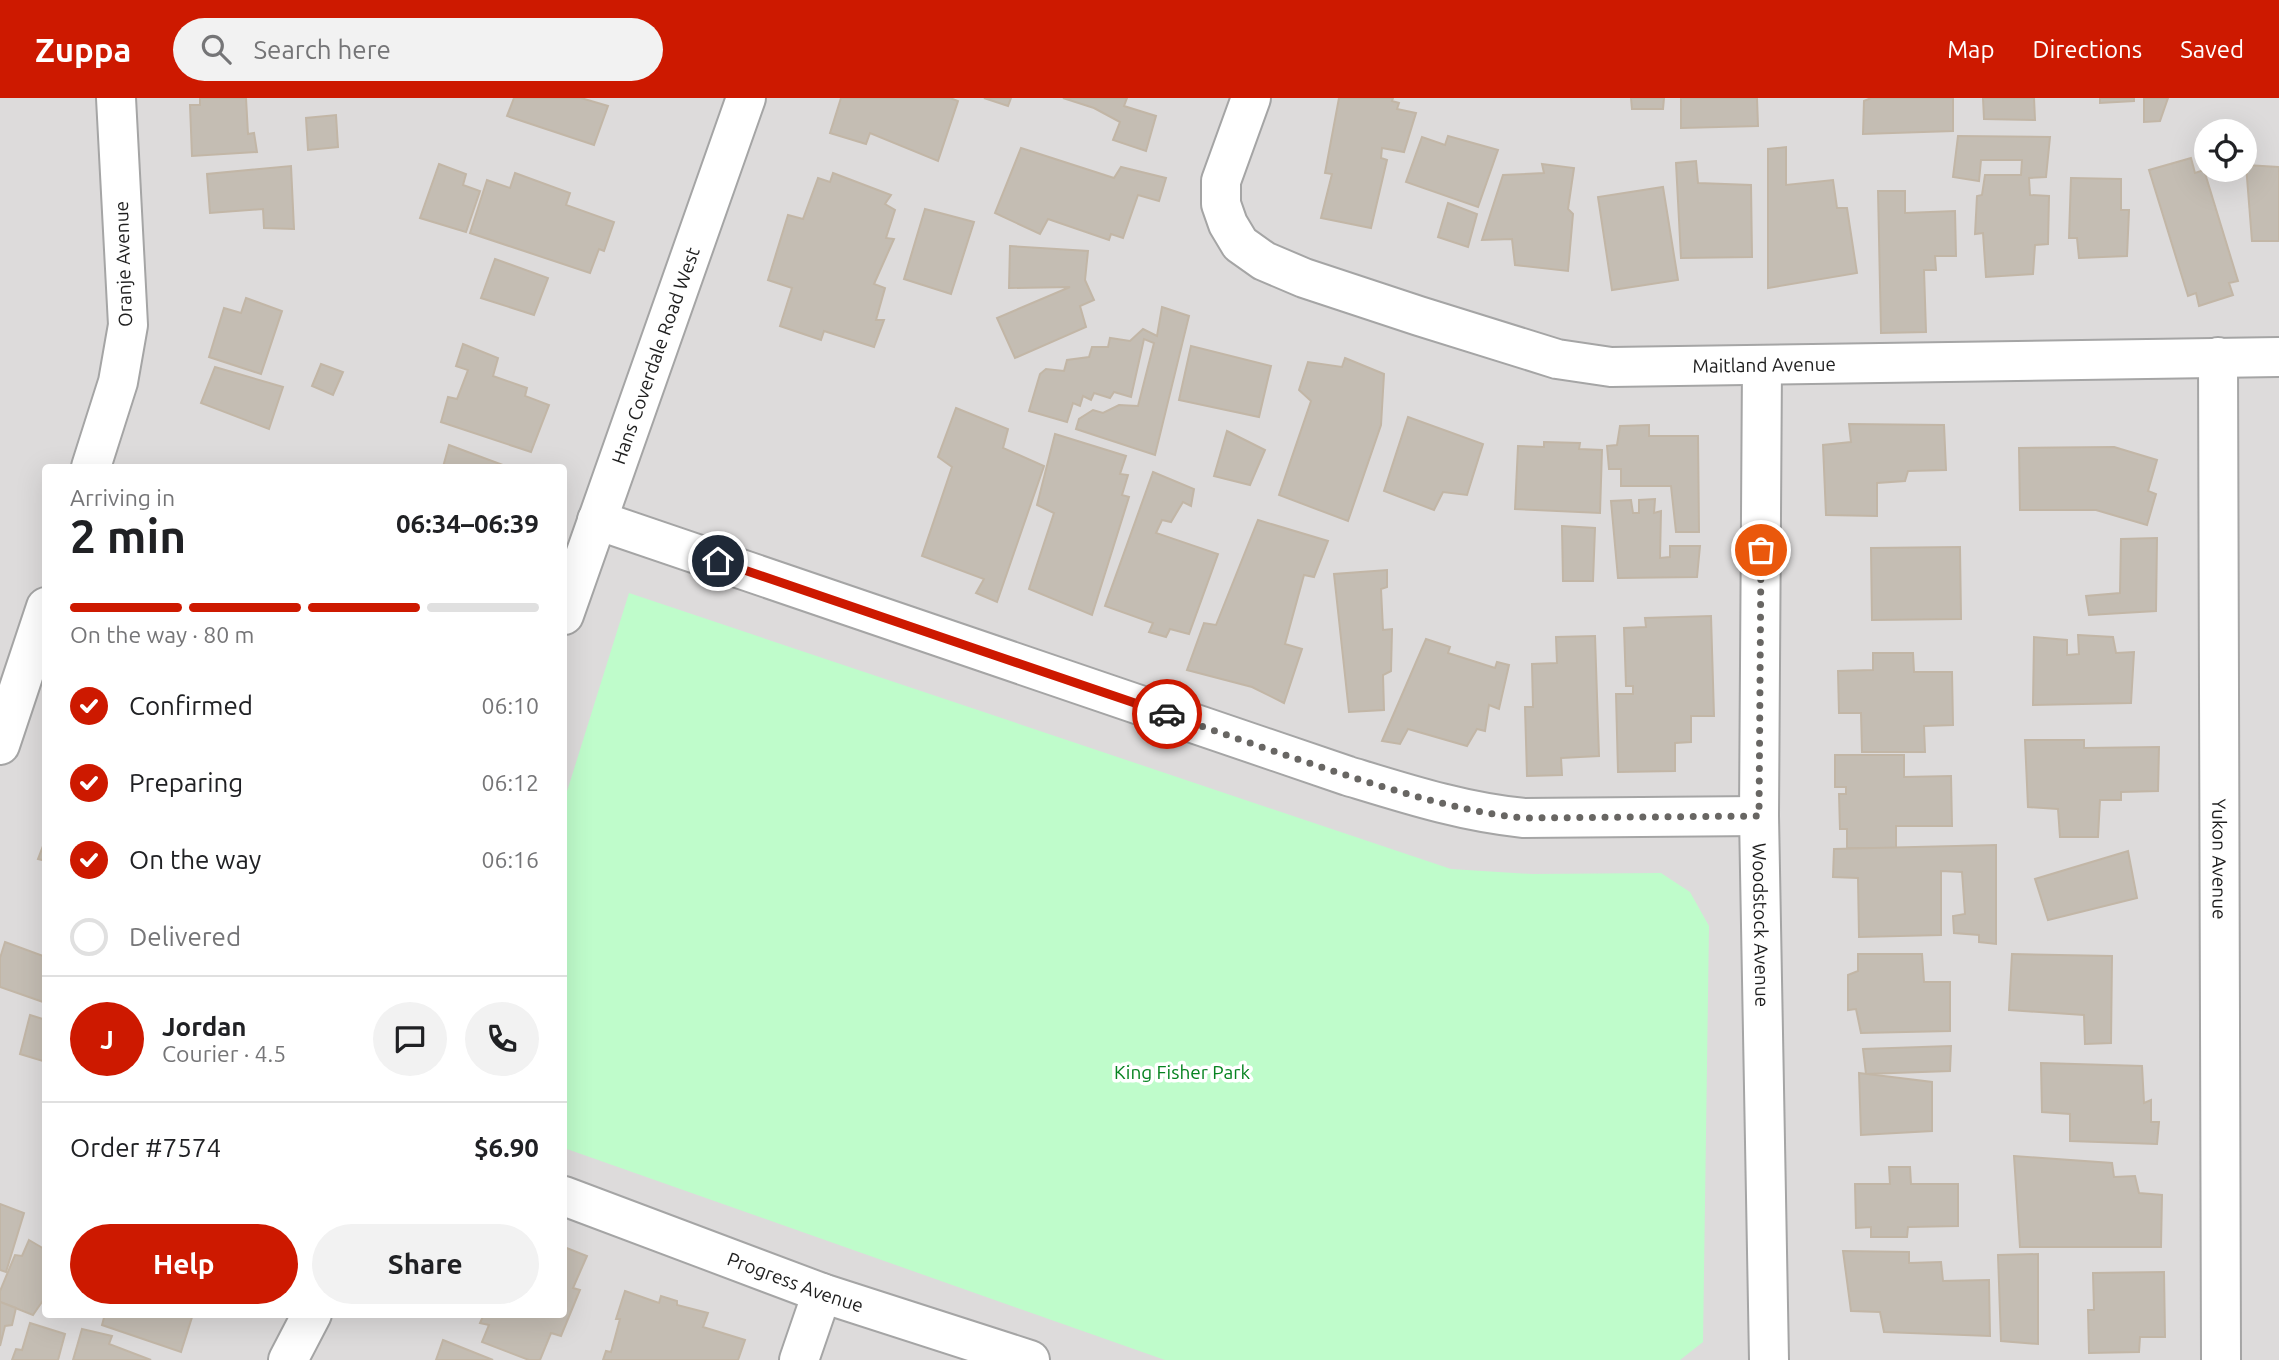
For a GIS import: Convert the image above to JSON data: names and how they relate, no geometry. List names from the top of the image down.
{
  "streets": {
    "street": [
      "Oranje Avenue",
      "Hans Coverdale Road West",
      "Maitland Avenue",
      "Yukon Avenue",
      "Woodstock Avenue",
      "Progress Avenue"
    ]
  },
  "crossings": [
    ["Maitland Avenue", "Yukon Avenue"],
    ["Maitland Avenue", "Woodstock Avenue"]
  ],
  "parks": ["King Fisher Park"],
  "page": {
    "header": "Zuppa",
    "search": "Search here",
    "nav": ["Map", "Directions", "Saved"],
    "heading": ["2 min", "Arriving in", "06:34–06:39"],
    "panel": [
      "Jordan",
      "Courier · 4.5",
      "Order #7574",
      "$6.90"
    ],
    "bar": "On the way · 80 m",
    "list": [
      ["Confirmed", "06:10"],
      ["Preparing", "06:12"],
      ["On the way", "06:16"],
      "Delivered"
    ],
    "round": "J",
    "buttons": ["Help", "Share"]
  }
}
